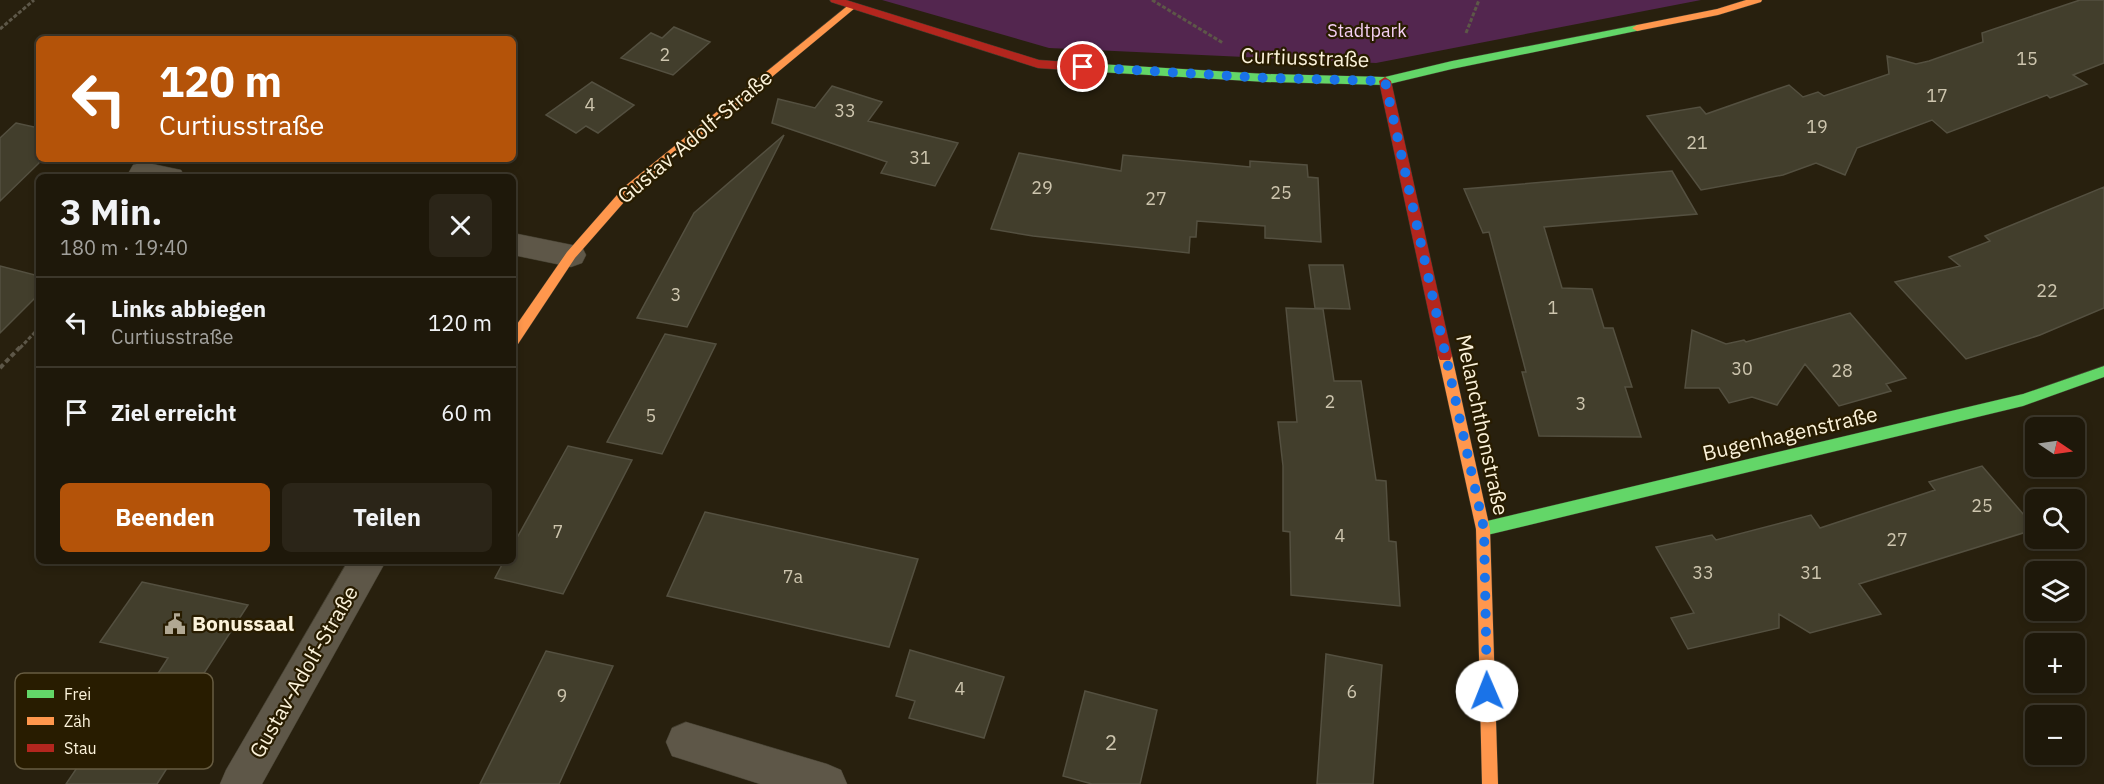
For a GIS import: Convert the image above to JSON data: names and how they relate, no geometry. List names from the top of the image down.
{
  "streets": {
    "street": [
      "Curtiusstraße",
      "Gustav-Adolf-Straße",
      "Melanchthonstraße",
      "Bugenhagenstraße"
    ]
  },
  "crossings": [
    ["Curtiusstraße", "Gustav-Adolf-Straße"],
    ["Curtiusstraße", "Melanchthonstraße"],
    ["Melanchthonstraße", "Bugenhagenstraße"]
  ],
  "parks": ["Stadtpark"],
  "places": {
    "public building": ["Bonussaal"]
  },
  "house_numbers": [
    "2",
    "15",
    "17",
    "4",
    "33",
    "19",
    "21",
    "31",
    "29",
    "25",
    "27",
    "22",
    "3",
    "1",
    "30",
    "28",
    "2",
    "3",
    "5",
    "25",
    "7",
    "4",
    "27",
    "33",
    "31",
    "7a",
    "4",
    "6",
    "9",
    "2"
  ],
  "legend": ["Frei", "Zäh", "Stau"],
  "north": "right",
  "page": {
    "turn": ["120 m", "Curtiusstraße"],
    "heading": ["3 Min.", "180 m · 19:40"],
    "list": [
      {
        "name": "Links abbiegen",
        "note": "Curtiusstraße",
        "value": "120 m"
      },
      {
        "name": "Ziel erreicht",
        "value": "60 m"
      }
    ],
    "map_buttons": ["+", "−"],
    "buttons": ["Beenden", "Teilen"]
  }
}
